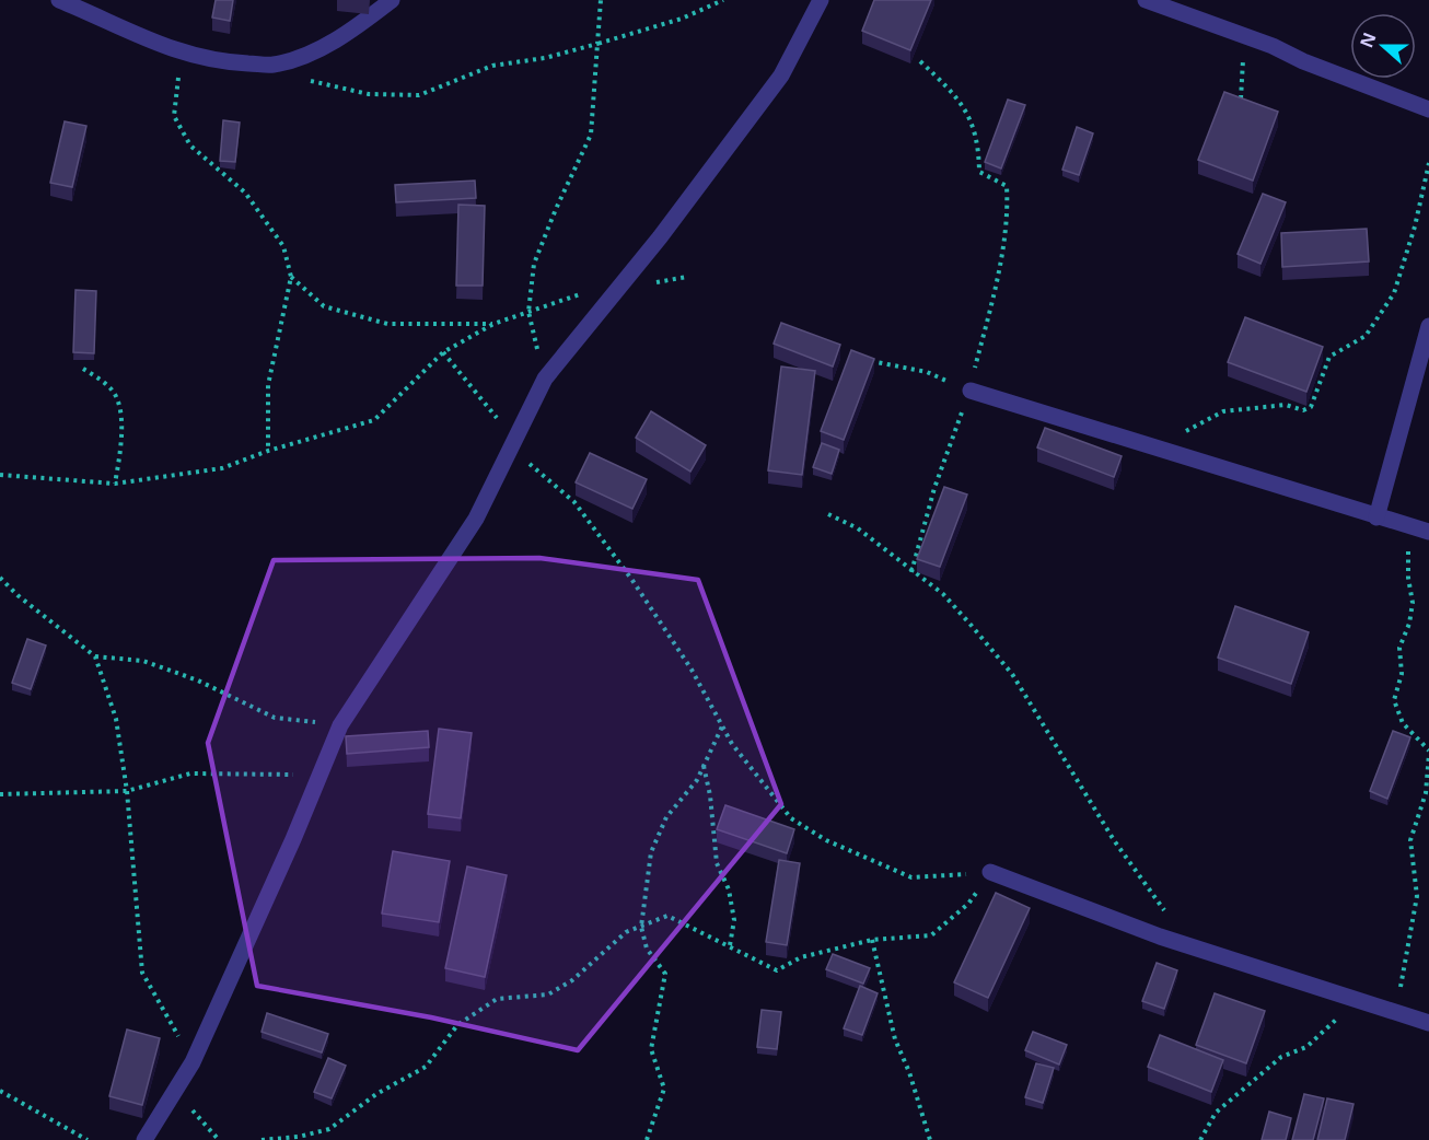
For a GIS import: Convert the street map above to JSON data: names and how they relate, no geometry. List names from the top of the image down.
{
  "north": "left"
}
